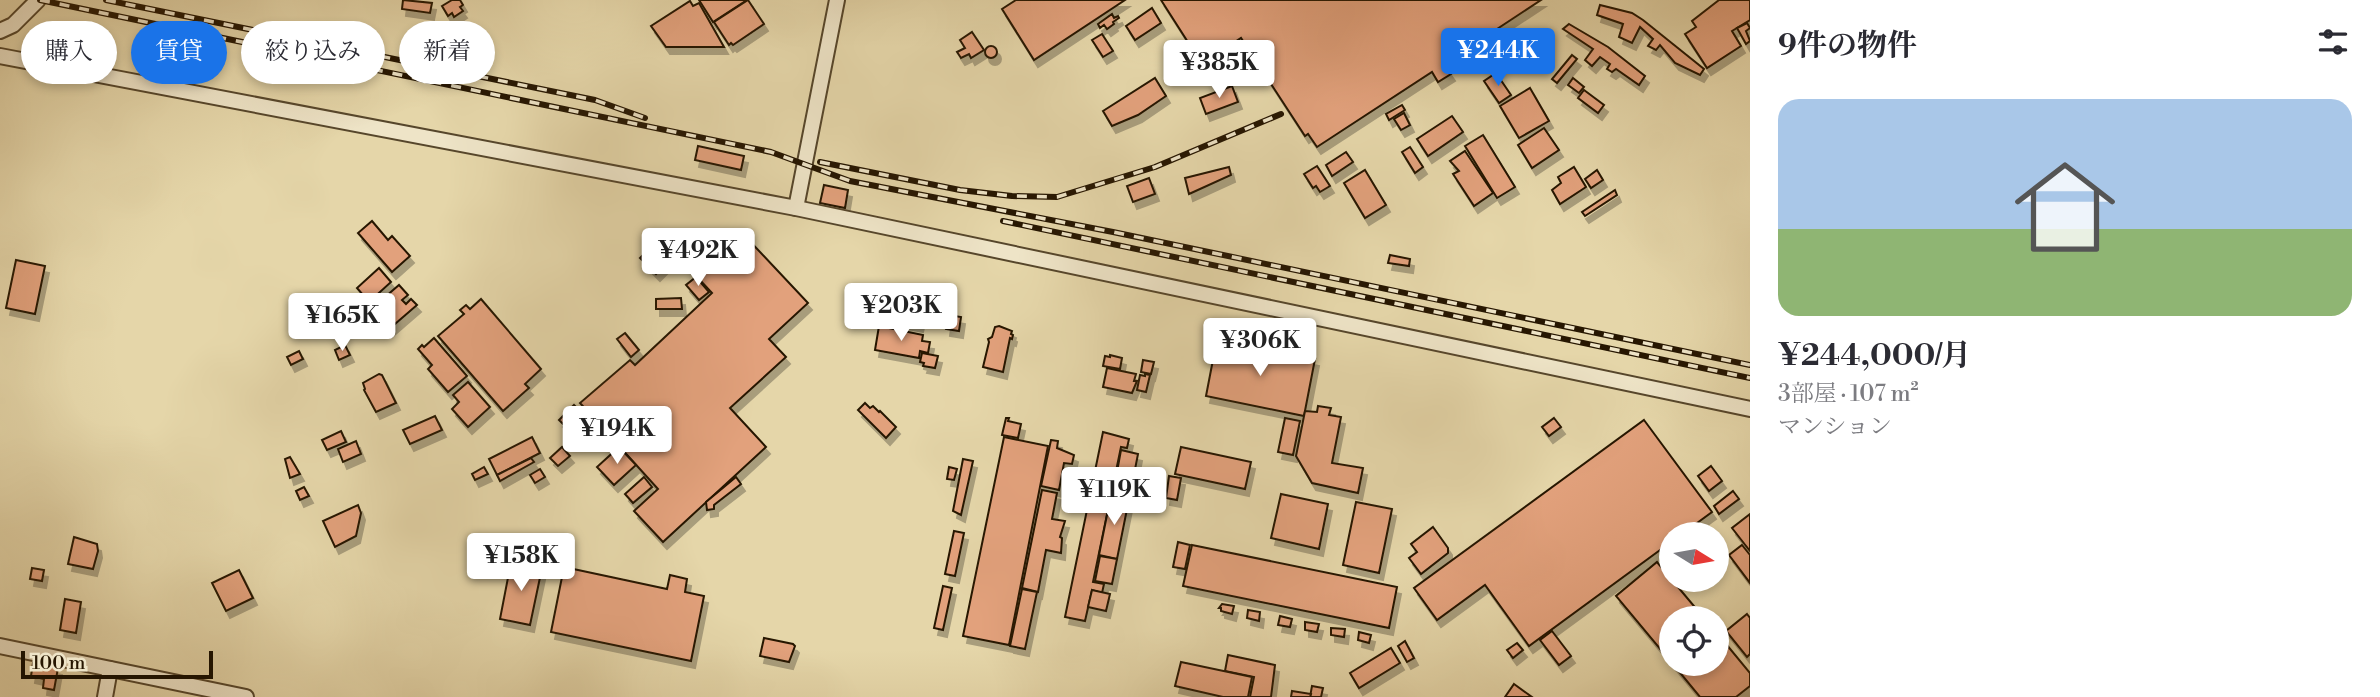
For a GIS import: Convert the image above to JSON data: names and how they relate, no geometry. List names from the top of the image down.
{
  "scale_bar": "100 m",
  "north": "right",
  "page": {
    "heading": "9件の物件",
    "chip": [
      "購入",
      "賃貸",
      "絞り込み",
      "新着"
    ],
    "price": [
      "¥244K",
      "¥385K",
      "¥492K",
      "¥203K",
      "¥165K",
      "¥306K",
      "¥194K",
      "¥119K",
      "¥158K"
    ],
    "list": [
      {
        "name": "¥244,000/月",
        "note": "3部屋 · 107 m² · マンション"
      }
    ],
    "scale": "100 m"
  }
}
